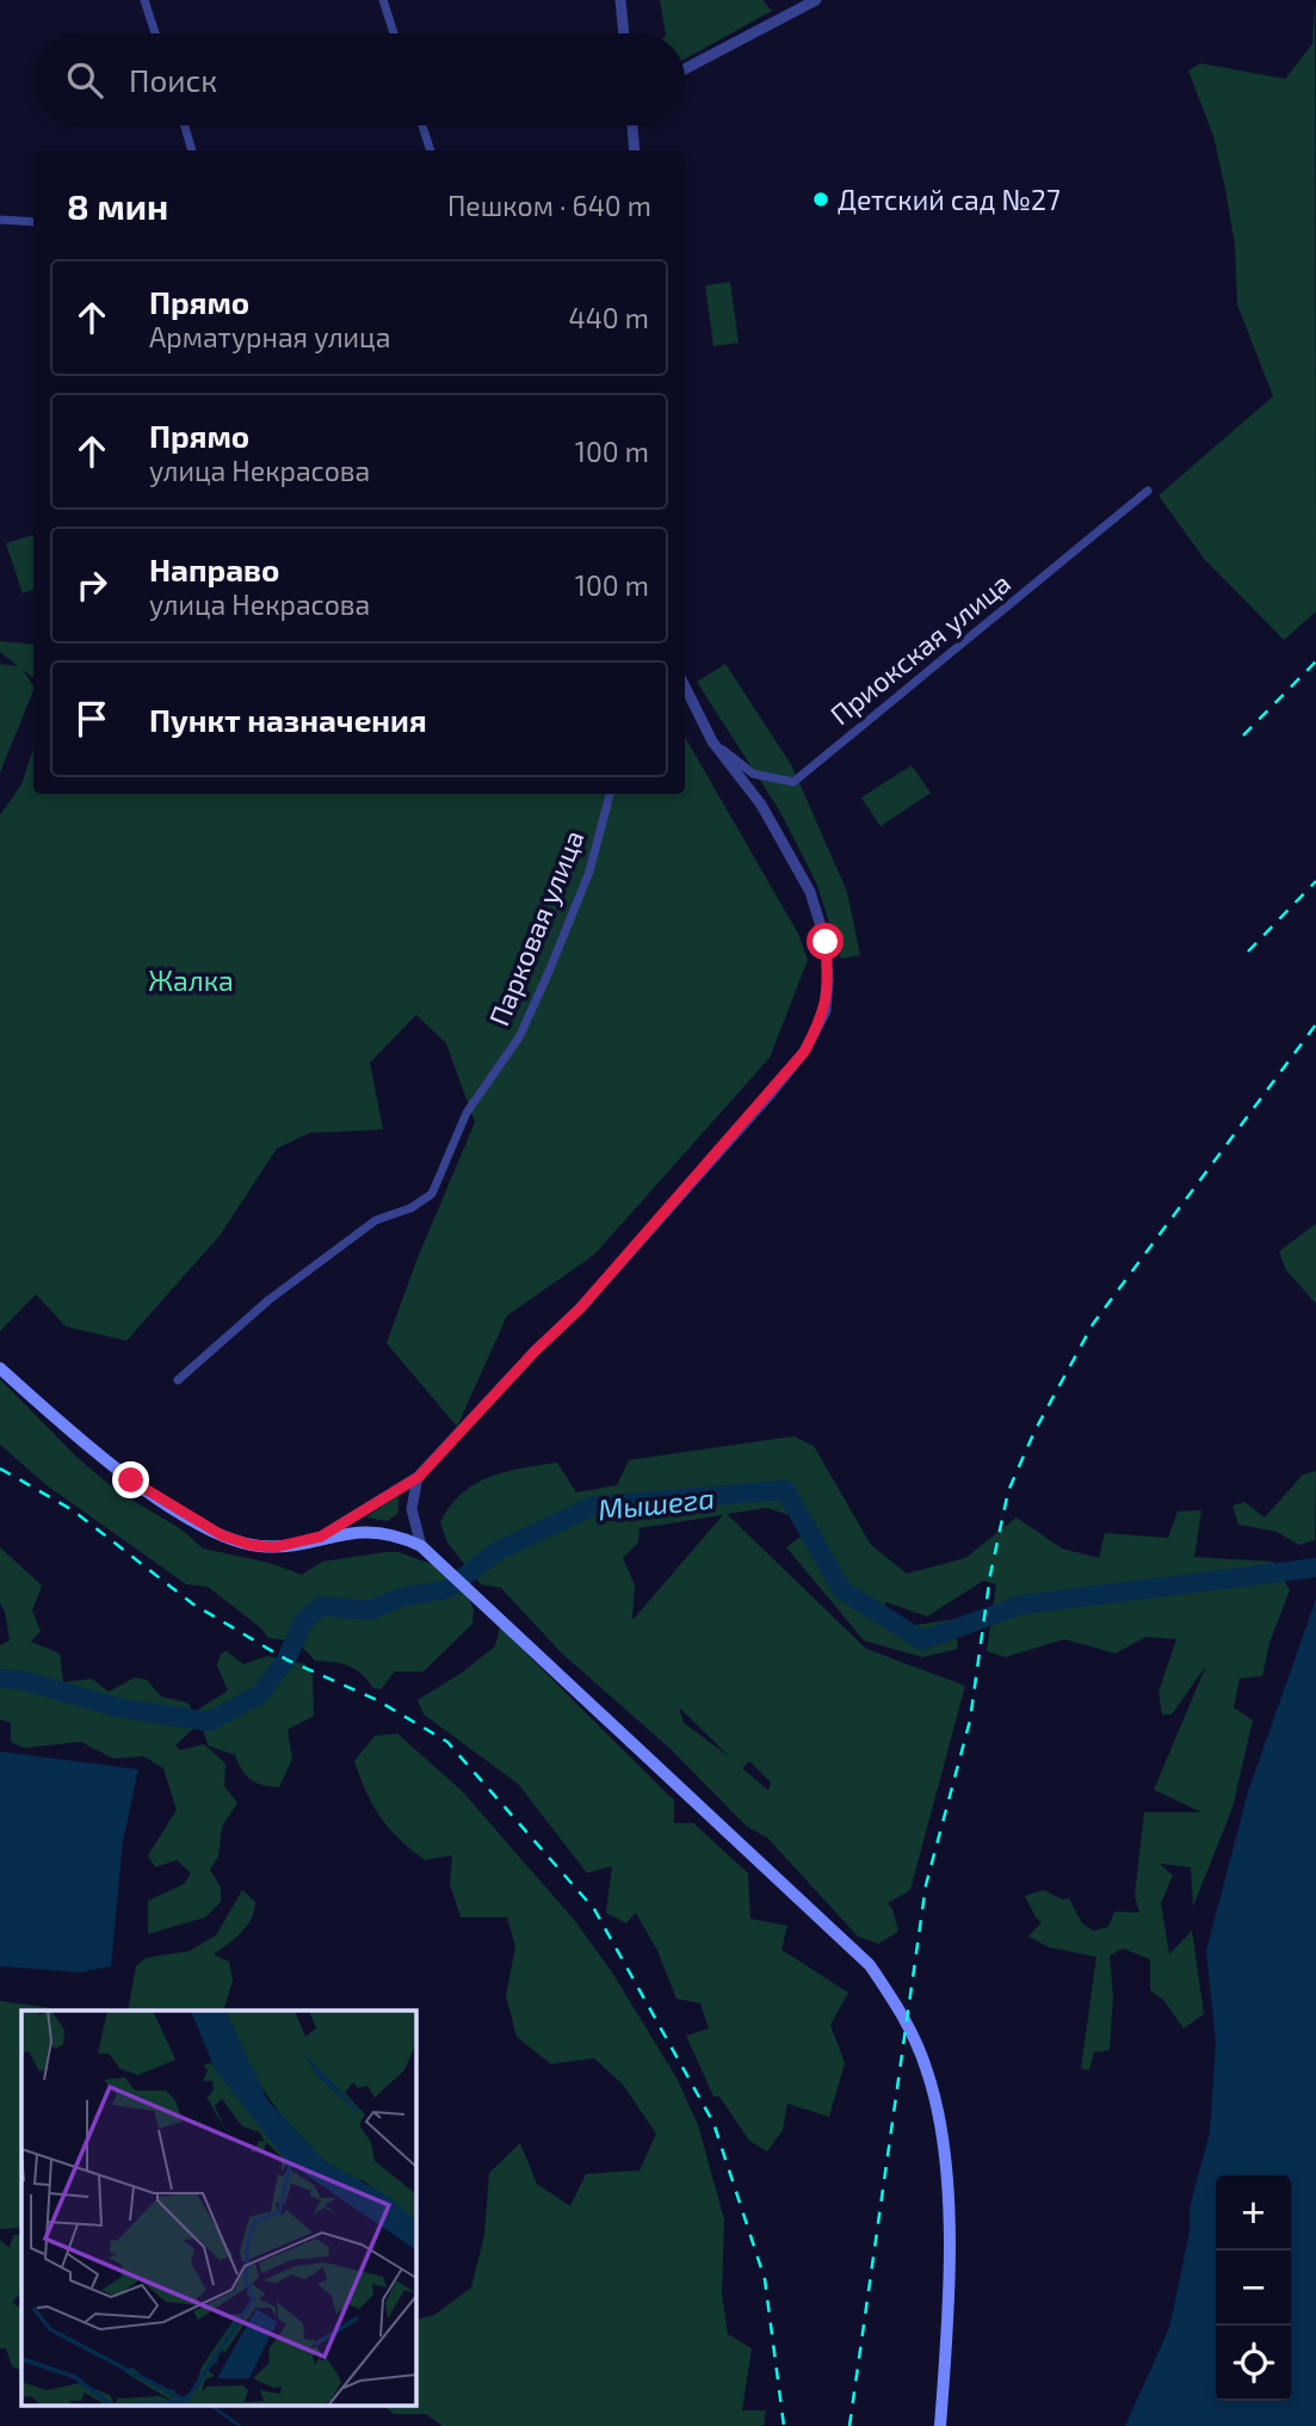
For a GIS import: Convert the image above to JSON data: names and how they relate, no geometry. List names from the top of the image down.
{
  "streets": {
    "street": ["Приокская улица", "Парковая улица"]
  },
  "water": ["Мышега"],
  "parks": ["Жалка"],
  "places": ["Детский сад №27"],
  "page": {
    "search": "Поиск",
    "heading": ["8 мин", "Пешком · 640 m"],
    "list": [
      ["Прямо", "Арматурная улица", "440 m"],
      ["Прямо", "улица Некрасова", "100 m"],
      ["Направо", "улица Некрасова", "100 m"],
      "Пункт назначения"
    ],
    "map_buttons": ["+", "−"]
  }
}
